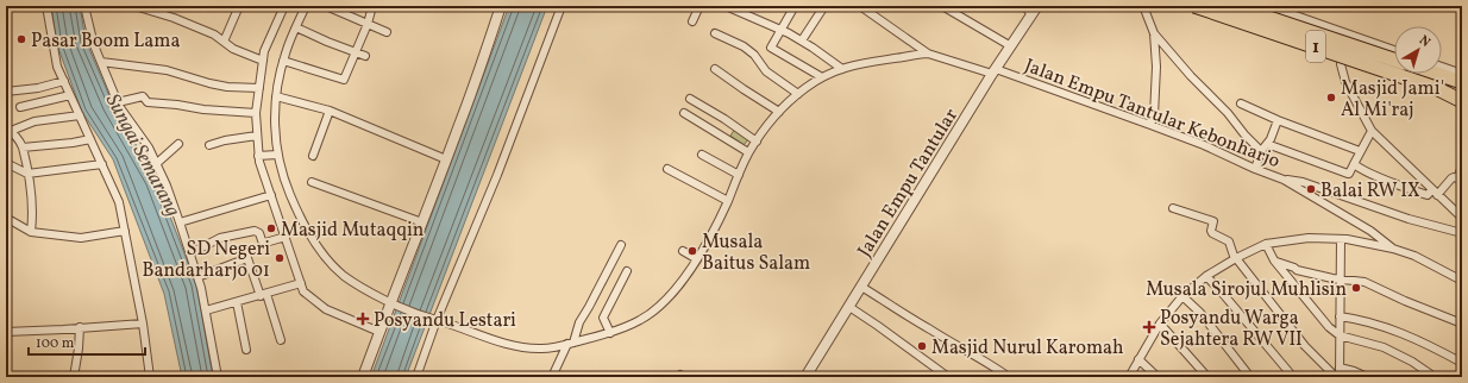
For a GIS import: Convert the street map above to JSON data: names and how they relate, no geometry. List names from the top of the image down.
{
  "streets": {
    "highway": ["1"],
    "street": ["Jalan Empu Tantular Kebonharjo", "Jalan Empu Tantular"]
  },
  "crossings": [
    ["Jalan Empu Tantular Kebonharjo", "Jalan Empu Tantular"]
  ],
  "water": ["Sungai Semarang"],
  "places": {
    "other": [
      "Pasar Boom Lama",
      "Masjid Jami' Al Mi'raj",
      "Balai RW IX",
      "Masjid Mutaqqin",
      "Musala Baitus Salam",
      "SD Negeri Bandarharjo 01",
      "Musala Sirojul Muhlisin",
      "Masjid Nurul Karomah"
    ],
    "health": ["Posyandu Lestari", "Posyandu Warga Sejahtera RW VII"]
  },
  "scale_bar": "100 m",
  "north": "top right"
}
